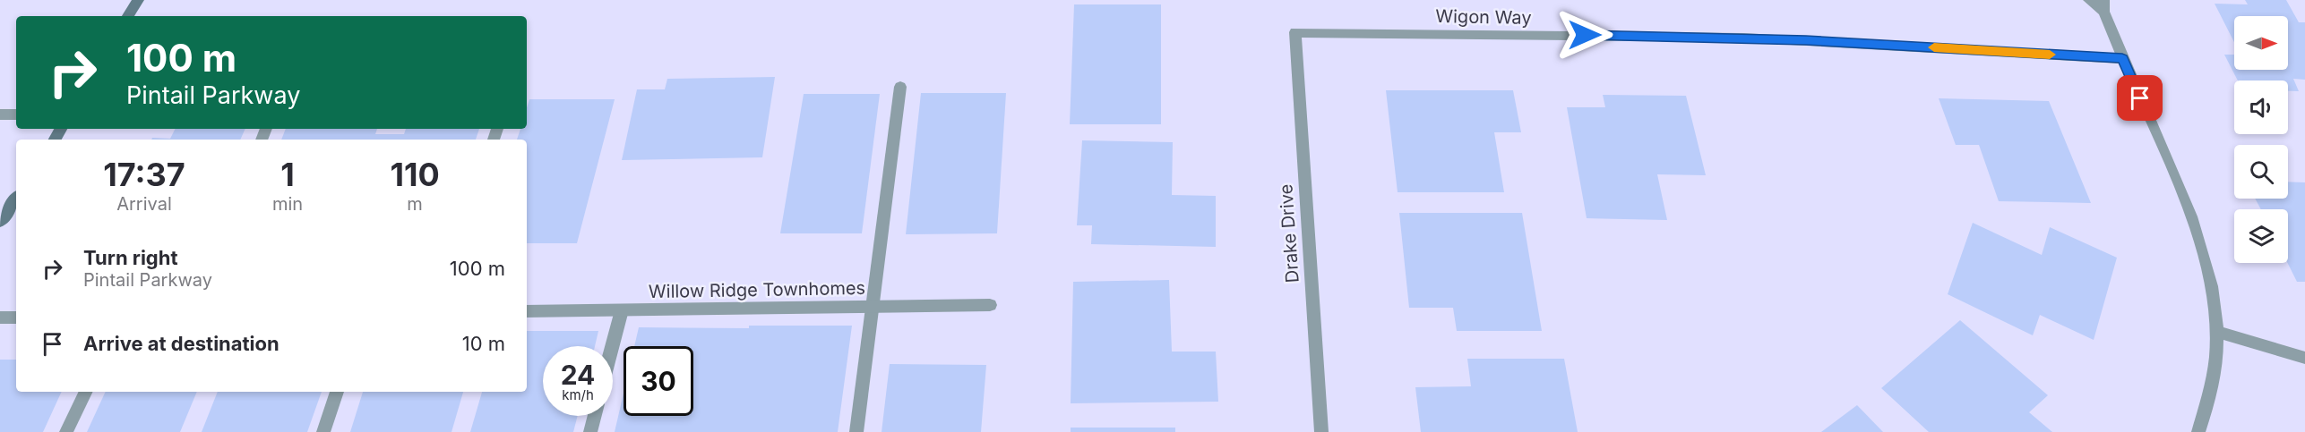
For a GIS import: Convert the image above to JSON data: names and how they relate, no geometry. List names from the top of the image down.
{
  "streets": {
    "street": ["Wigon Way", "Drake Drive", "Willow Ridge Townhomes"]
  },
  "crossings": [
    ["Wigon Way", "Drake Drive"]
  ],
  "north": "right",
  "page": {
    "turn": ["100 m", "Pintail Parkway"],
    "eta": [
      "17:37",
      "Arrival",
      "1",
      "min",
      "110",
      "m"
    ],
    "list": [
      {
        "name": "Turn right",
        "note": "Pintail Parkway",
        "value": "100 m"
      },
      {
        "name": "Arrive at destination",
        "value": "10 m"
      }
    ],
    "speed": "24 km/h",
    "limit": "30"
  }
}
